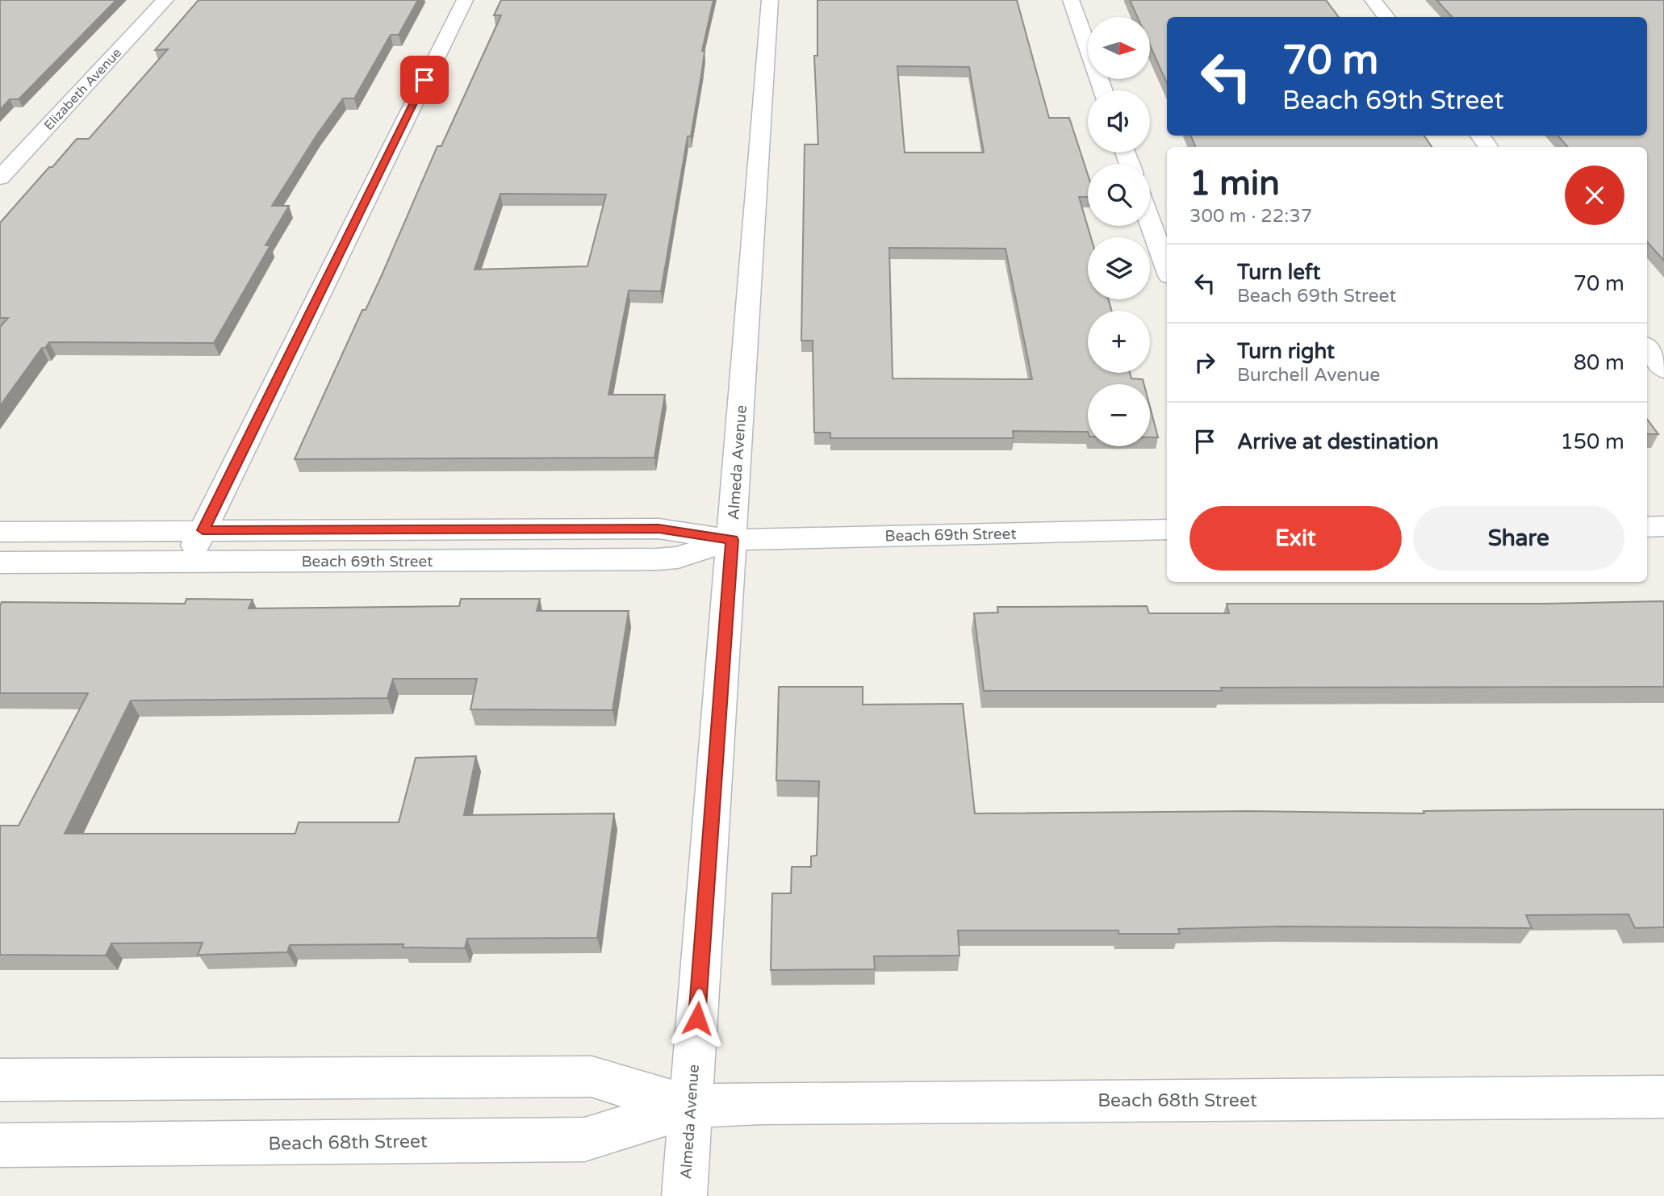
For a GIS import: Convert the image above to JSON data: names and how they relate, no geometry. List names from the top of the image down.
{
  "streets": {
    "street": [
      "Elizabeth Avenue",
      "Almeda Avenue",
      "Beach 69th Street",
      "Beach 68th Street"
    ]
  },
  "crossings": [
    ["Almeda Avenue", "Beach 69th Street"],
    ["Almeda Avenue", "Beach 68th Street"]
  ],
  "north": "right",
  "page": {
    "map_buttons": ["+", "−"],
    "turn": ["70 m", "Beach 69th Street"],
    "heading": ["1 min", "300 m · 22:37"],
    "list": [
      {
        "name": "Turn left",
        "note": "Beach 69th Street",
        "value": "70 m"
      },
      {
        "name": "Turn right",
        "note": "Burchell Avenue",
        "value": "80 m"
      },
      {
        "name": "Arrive at destination",
        "value": "150 m"
      }
    ],
    "buttons": ["Exit", "Share"]
  }
}
